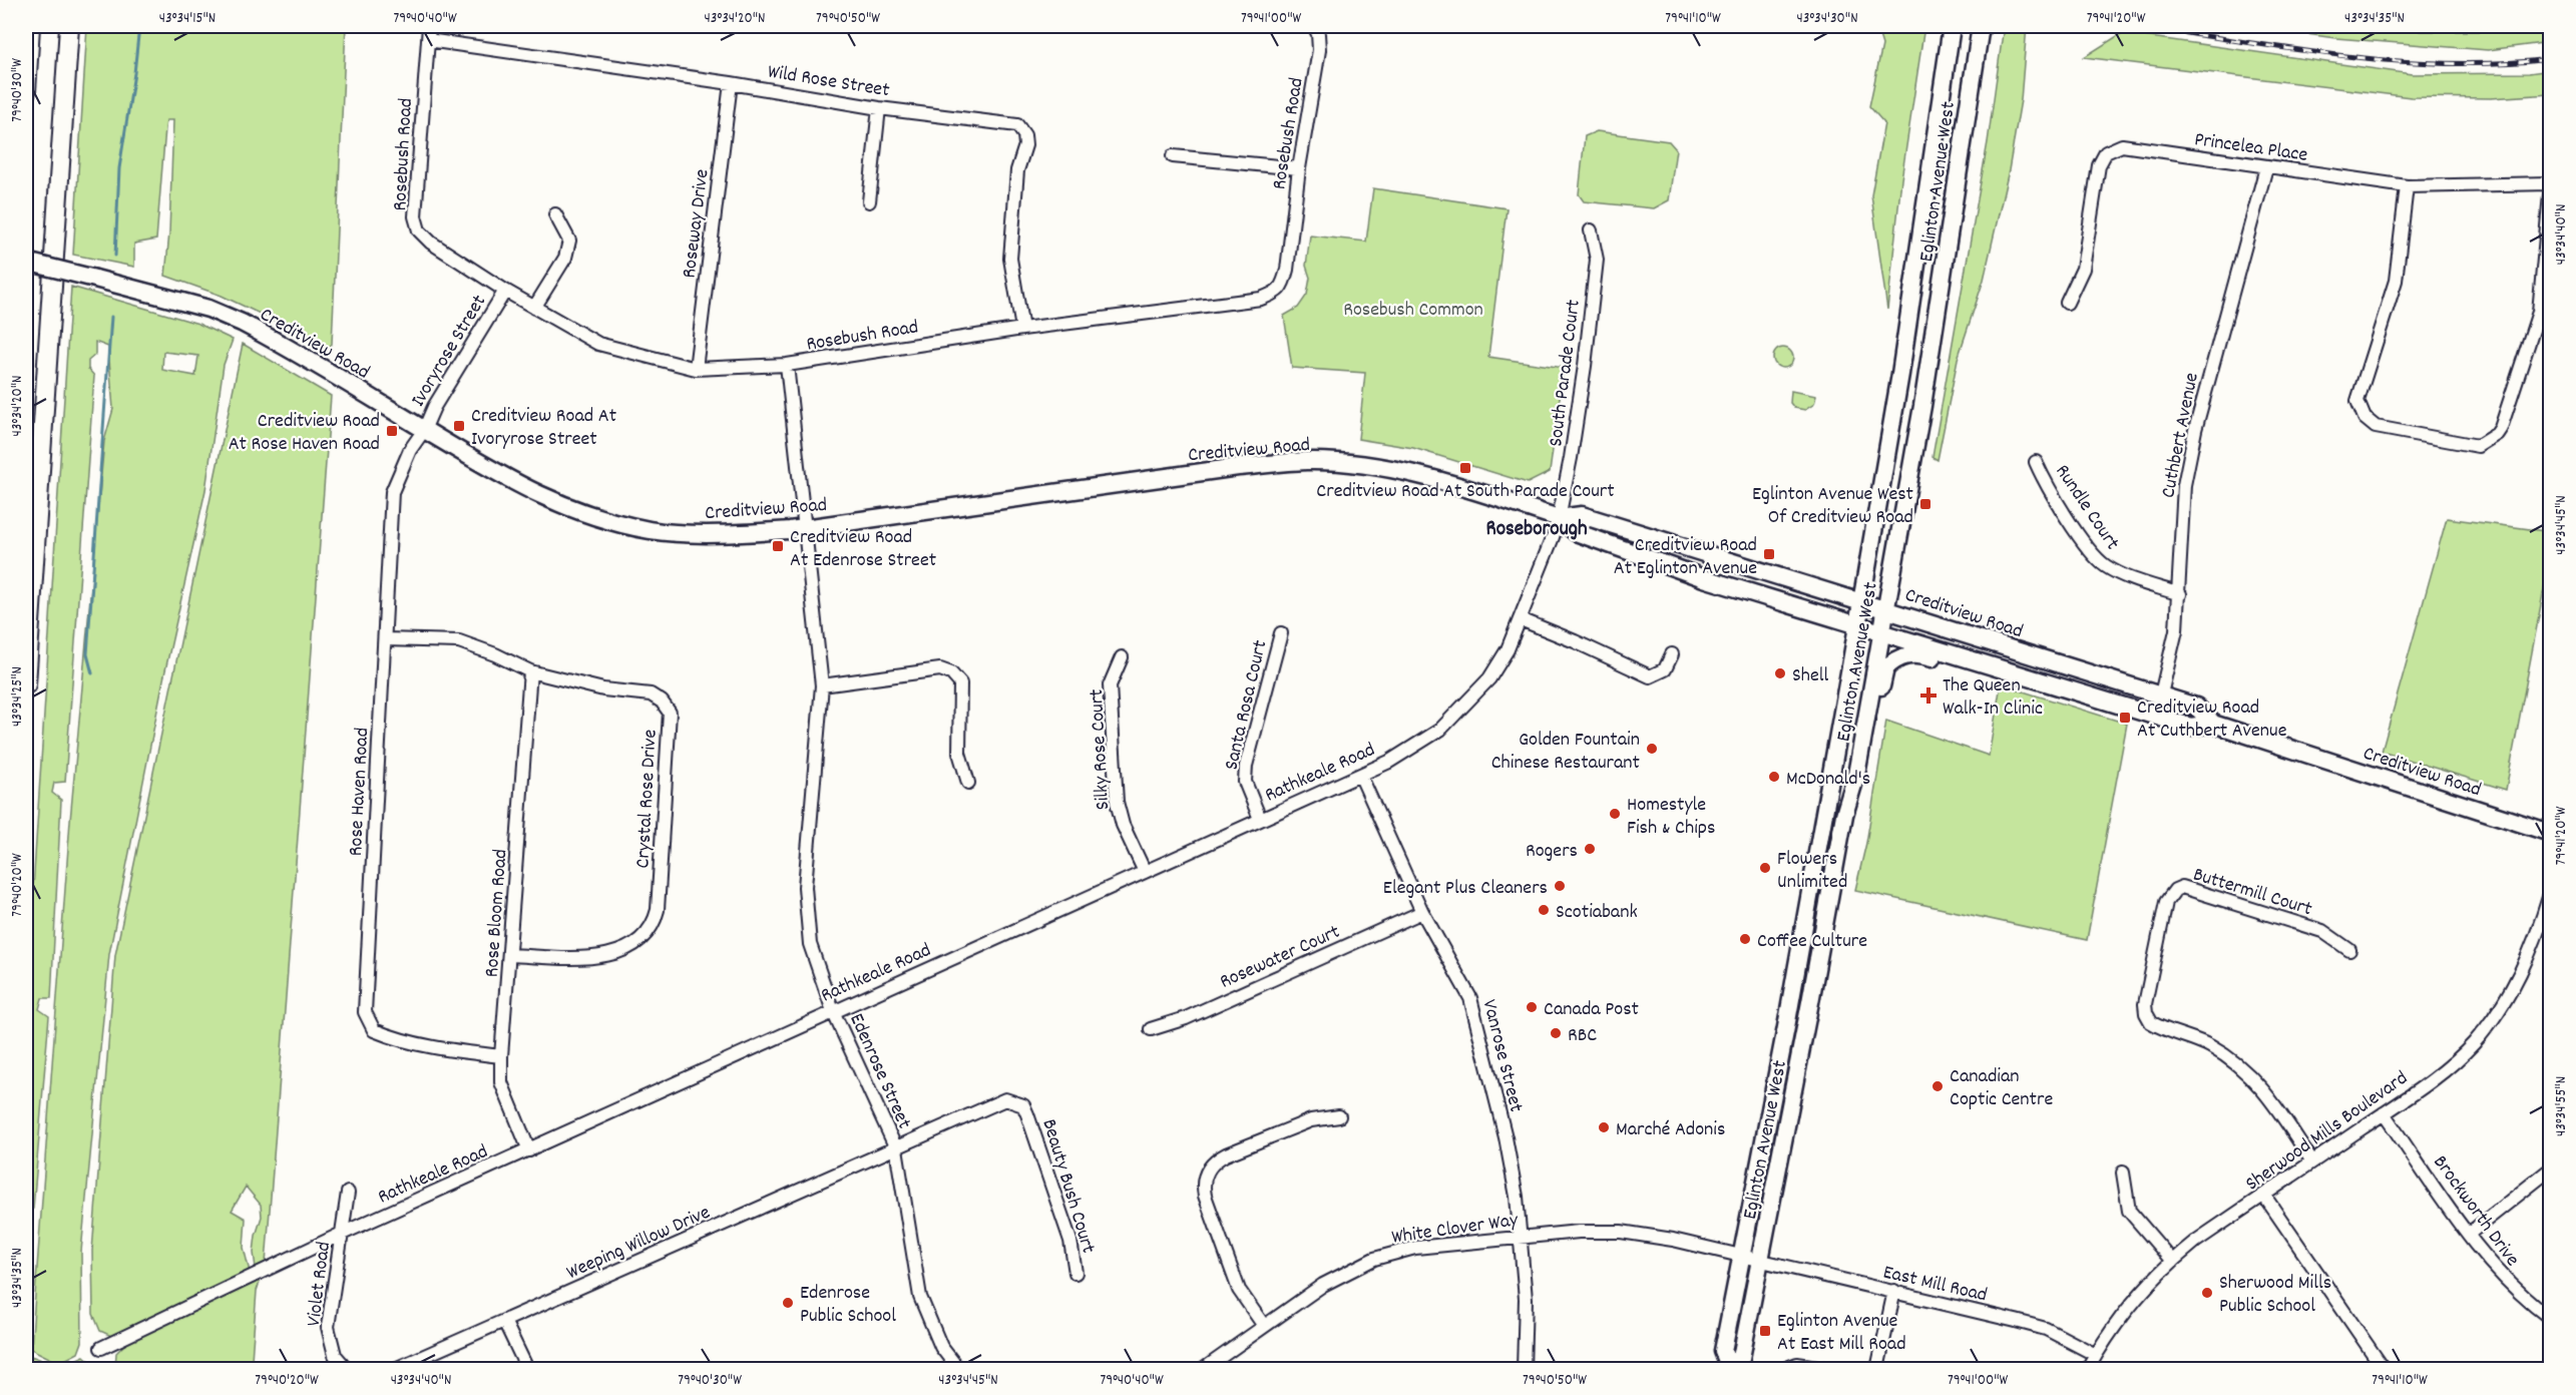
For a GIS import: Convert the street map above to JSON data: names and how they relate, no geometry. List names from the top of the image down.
{
  "streets": {
    "main road": ["Eglinton Avenue West", "Creditview Road"],
    "street": [
      "Wild Rose Street",
      "Rosebush Road",
      "Princelea Place",
      "Roseway Drive",
      "Ivoryrose Street",
      "South Parade Court",
      "Cuthbert Avenue",
      "Rundle Court",
      "Santa Rosa Court",
      "Silky Rose Court",
      "Rathkeale Road",
      "Rose Haven Road",
      "Crystal Rose Drive",
      "Buttermill Court",
      "Rose Bloom Road",
      "Rosewater Court",
      "Vanrose Street",
      "Edenrose Street",
      "Sherwood Mills Boulevard",
      "Beauty Bush Court",
      "Brockworth Drive",
      "White Clover Way",
      "Weeping Willow Drive",
      "East Mill Road",
      "Violet Road"
    ]
  },
  "crossings": [
    ["Wild Rose Street", "Rosebush Road"],
    ["Wild Rose Street", "Roseway Drive"],
    ["Rosebush Road", "Roseway Drive"],
    ["Rosebush Road", "Ivoryrose Street"],
    ["Rosebush Road", "Edenrose Street"],
    ["Princelea Place", "Cuthbert Avenue"],
    ["Eglinton Avenue West", "Creditview Road"],
    ["Eglinton Avenue West", "White Clover Way"],
    ["Eglinton Avenue West", "East Mill Road"],
    ["Creditview Road", "Ivoryrose Street"],
    ["Creditview Road", "South Parade Court"],
    ["Creditview Road", "Cuthbert Avenue"],
    ["Creditview Road", "Rathkeale Road"],
    ["Creditview Road", "Rose Haven Road"],
    ["Creditview Road", "Edenrose Street"],
    ["Ivoryrose Street", "Rose Haven Road"],
    ["South Parade Court", "Rathkeale Road"],
    ["Cuthbert Avenue", "Rundle Court"],
    ["Santa Rosa Court", "Rathkeale Road"],
    ["Silky Rose Court", "Rathkeale Road"],
    ["Rathkeale Road", "Rose Bloom Road"],
    ["Rathkeale Road", "Vanrose Street"],
    ["Rathkeale Road", "Edenrose Street"],
    ["Rathkeale Road", "Violet Road"],
    ["Rose Haven Road", "Crystal Rose Drive"],
    ["Rose Haven Road", "Rose Bloom Road"],
    ["Crystal Rose Drive", "Rose Bloom Road"],
    ["Buttermill Court", "Sherwood Mills Boulevard"],
    ["Rosewater Court", "Vanrose Street"],
    ["Vanrose Street", "White Clover Way"],
    ["Edenrose Street", "Beauty Bush Court"],
    ["Edenrose Street", "Weeping Willow Drive"],
    ["Sherwood Mills Boulevard", "Brockworth Drive"],
    ["Sherwood Mills Boulevard", "East Mill Road"],
    ["Beauty Bush Court", "Weeping Willow Drive"],
    ["White Clover Way", "East Mill Road"]
  ],
  "districts": ["Roseborough"],
  "parks": ["Rosebush Common"],
  "places": {
    "transit": [
      "Creditview Road At Ivoryrose Street",
      "Creditview Road At Rose Haven Road",
      "Creditview Road At South Parade Court",
      "Eglinton Avenue West Of Creditview Road",
      "Creditview Road At Edenrose Street",
      "Creditview Road At Eglinton Avenue",
      "Creditview Road At Cuthbert Avenue",
      "Eglinton Avenue At East Mill Road"
    ],
    "other": [
      "Shell",
      "Golden Fountain Chinese Restaurant",
      "McDonald's",
      "Homestyle Fish & Chips",
      "Rogers",
      "Flowers Unlimited",
      "Elegant Plus Cleaners",
      "Scotiabank",
      "Coffee Culture",
      "Canada Post",
      "RBC",
      "Canadian Coptic Centre",
      "Marché Adonis",
      "Sherwood Mills Public School",
      "Edenrose Public School"
    ],
    "health": ["The Queen Walk-In Clinic"]
  },
  "coordinates": [
    "43°34'15\"N",
    "79°40'40\"W",
    "43°34'20\"N",
    "79°40'50\"W",
    "79°41'00\"W",
    "79°41'10\"W",
    "43°34'30\"N",
    "79°41'20\"W",
    "43°34'35\"N",
    "79°40'30\"W",
    "43°34'40\"N",
    "43°34'45\"N",
    "43°34'25\"N",
    "79°40'20\"W",
    "43°34'55\"N"
  ]
}
